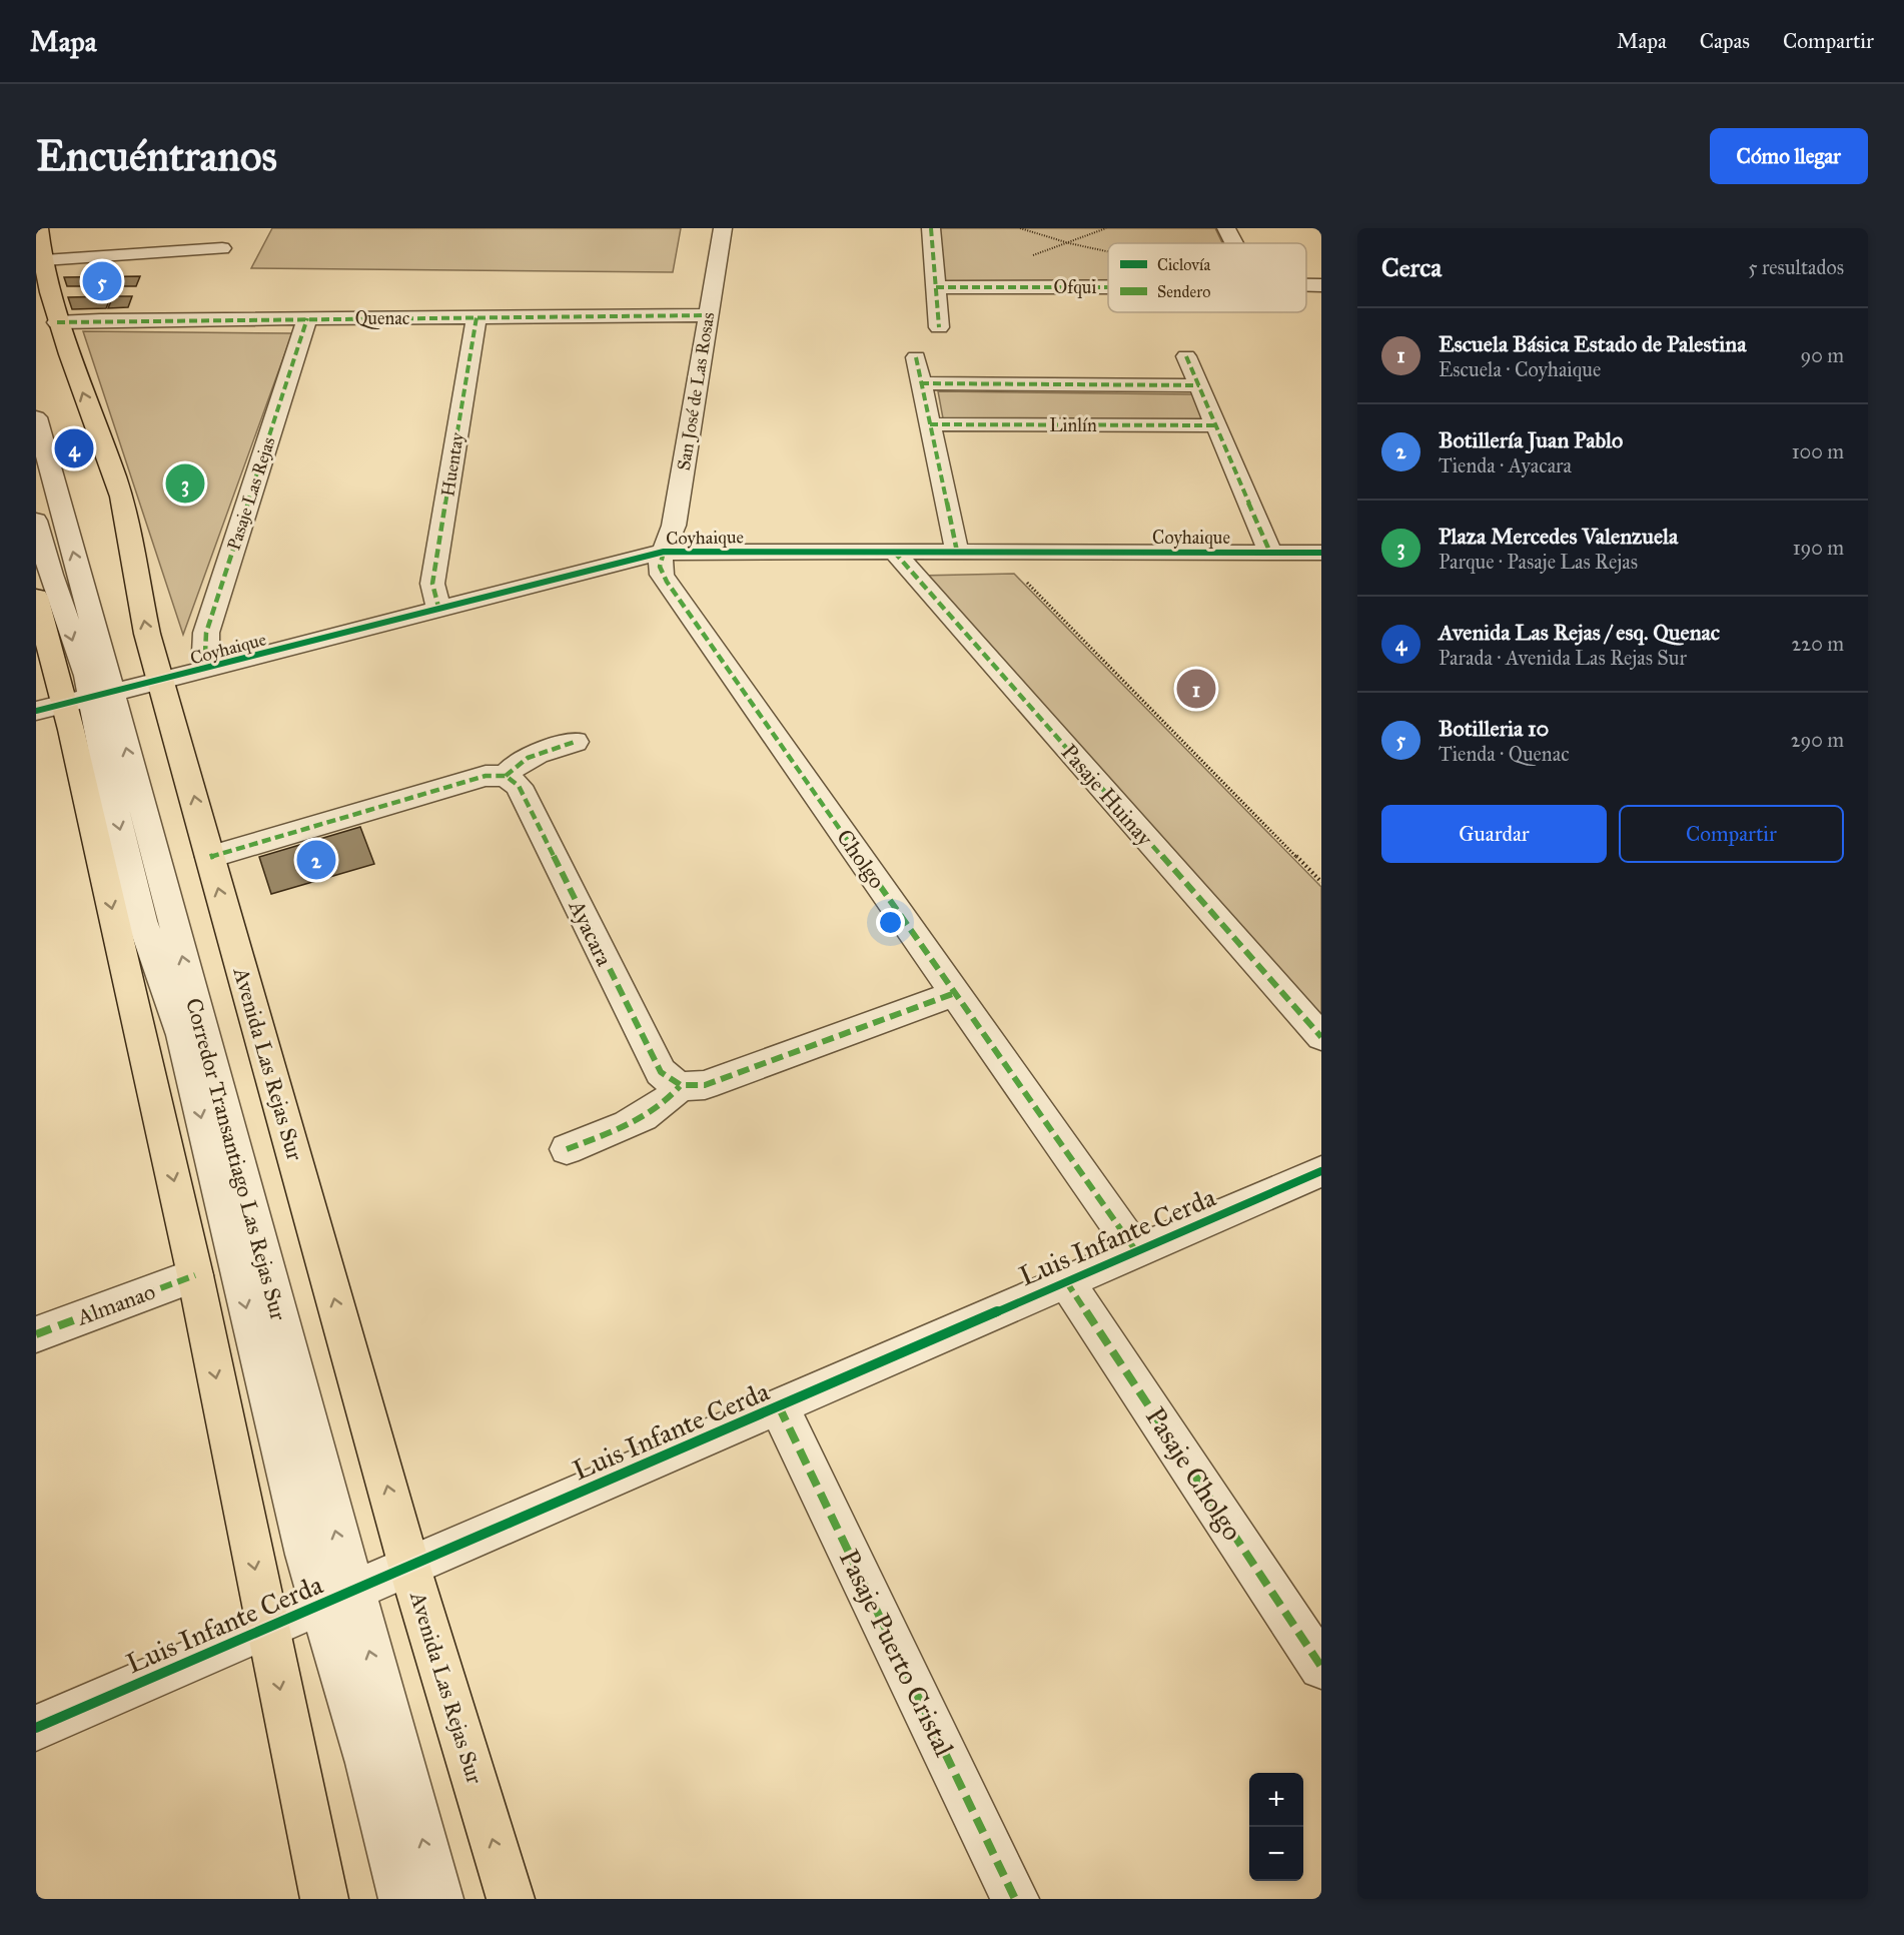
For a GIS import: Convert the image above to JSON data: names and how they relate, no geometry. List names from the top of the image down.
{
  "streets": {
    "main road": ["Avenida Las Rejas Sur"],
    "street": [
      "Ofqui",
      "Quenac",
      "San José de Las Rosas",
      "Linlín",
      "Huentay",
      "Pasaje Las Rejas",
      "Coyhaique",
      "Pasaje Huinay",
      "Cholgo",
      "Ayacara",
      "Corredor Transantiago Las Rejas Sur",
      "Luis Infante Cerda",
      "Almanao",
      "Pasaje Cholgo",
      "Pasaje Puerto Cristal"
    ]
  },
  "crossings": [
    ["Quenac", "San José de Las Rosas"],
    ["Quenac", "Huentay"],
    ["Quenac", "Pasaje Las Rejas"],
    ["Quenac", "Avenida Las Rejas Sur"],
    ["San José de Las Rosas", "Coyhaique"],
    ["San José de Las Rosas", "Cholgo"],
    ["Huentay", "Coyhaique"],
    ["Pasaje Las Rejas", "Coyhaique"],
    ["Coyhaique", "Pasaje Huinay"],
    ["Coyhaique", "Cholgo"],
    ["Coyhaique", "Avenida Las Rejas Sur"],
    ["Coyhaique", "Corredor Transantiago Las Rejas Sur"],
    ["Cholgo", "Luis Infante Cerda"],
    ["Avenida Las Rejas Sur", "Luis Infante Cerda"],
    ["Corredor Transantiago Las Rejas Sur", "Luis Infante Cerda"],
    ["Luis Infante Cerda", "Pasaje Cholgo"],
    ["Luis Infante Cerda", "Pasaje Puerto Cristal"]
  ],
  "legend": ["Ciclovía", "Sendero"],
  "page": {
    "header": "Mapa",
    "nav": ["Mapa", "Capas", "Compartir"],
    "buttons": [
      "Cómo llegar",
      ["Guardar", "Compartir"]
    ],
    "title": "Encuéntranos",
    "heading": ["Cerca", "5 resultados"],
    "pins": [
      "5",
      "4",
      "3",
      "1",
      "2"
    ],
    "list": [
      {
        "mark": "1",
        "name": "Escuela Básica Estado de Palestina",
        "note": "Escuela · Coyhaique",
        "value": "90 m"
      },
      {
        "mark": "2",
        "name": "Botillería Juan Pablo",
        "note": "Tienda · Ayacara",
        "value": "100 m"
      },
      {
        "mark": "3",
        "name": "Plaza Mercedes Valenzuela",
        "note": "Parque · Pasaje Las Rejas",
        "value": "190 m"
      },
      {
        "mark": "4",
        "name": "Avenida Las Rejas / esq. Quenac",
        "note": "Parada · Avenida Las Rejas Sur",
        "value": "220 m"
      },
      {
        "mark": "5",
        "name": "Botilleria 10",
        "note": "Tienda · Quenac",
        "value": "290 m"
      }
    ],
    "map_buttons": ["+", "−"]
  }
}
